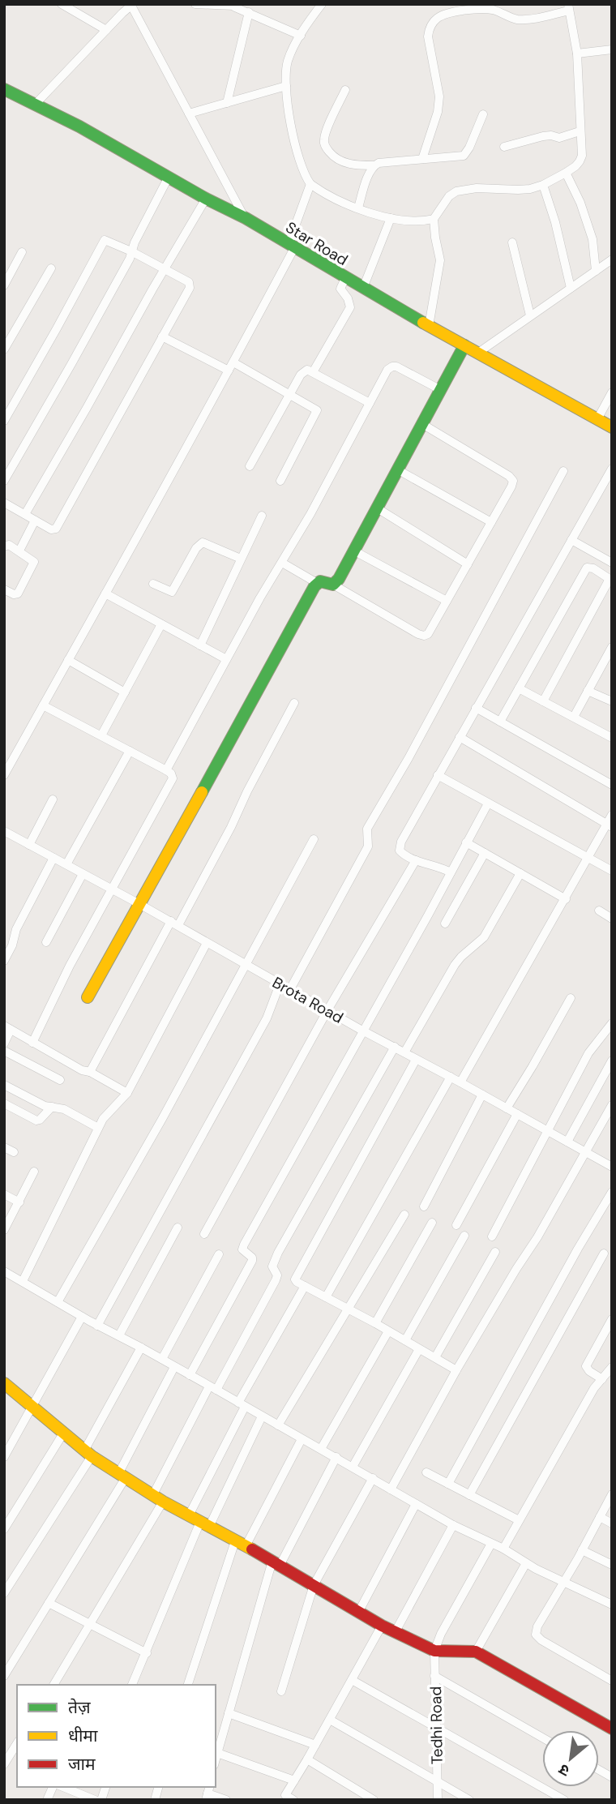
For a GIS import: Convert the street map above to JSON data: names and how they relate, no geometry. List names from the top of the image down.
{
  "streets": {
    "street": ["Star Road", "Brota Road", "Tedhi Road"]
  },
  "legend": ["तेज़", "धीमा", "जाम"],
  "north": "bottom left"
}
